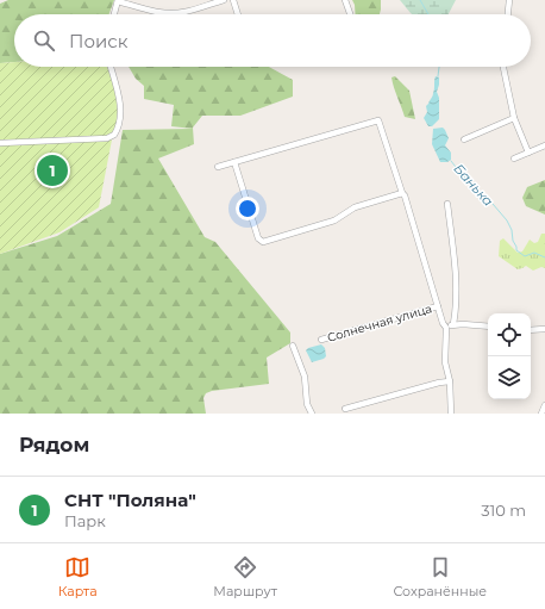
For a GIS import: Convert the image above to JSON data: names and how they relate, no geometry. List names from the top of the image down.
{
  "streets": {
    "street": ["Солнечная улица"]
  },
  "water": ["Банька"],
  "page": {
    "search": "Поиск",
    "pins": "1",
    "heading": "Рядом",
    "list": [
      {
        "mark": "1",
        "name": "СНТ \"Поляна\"",
        "note": "Парк",
        "value": "310 m"
      }
    ],
    "nav": ["Карта", "Маршрут", "Сохранённые"]
  }
}
